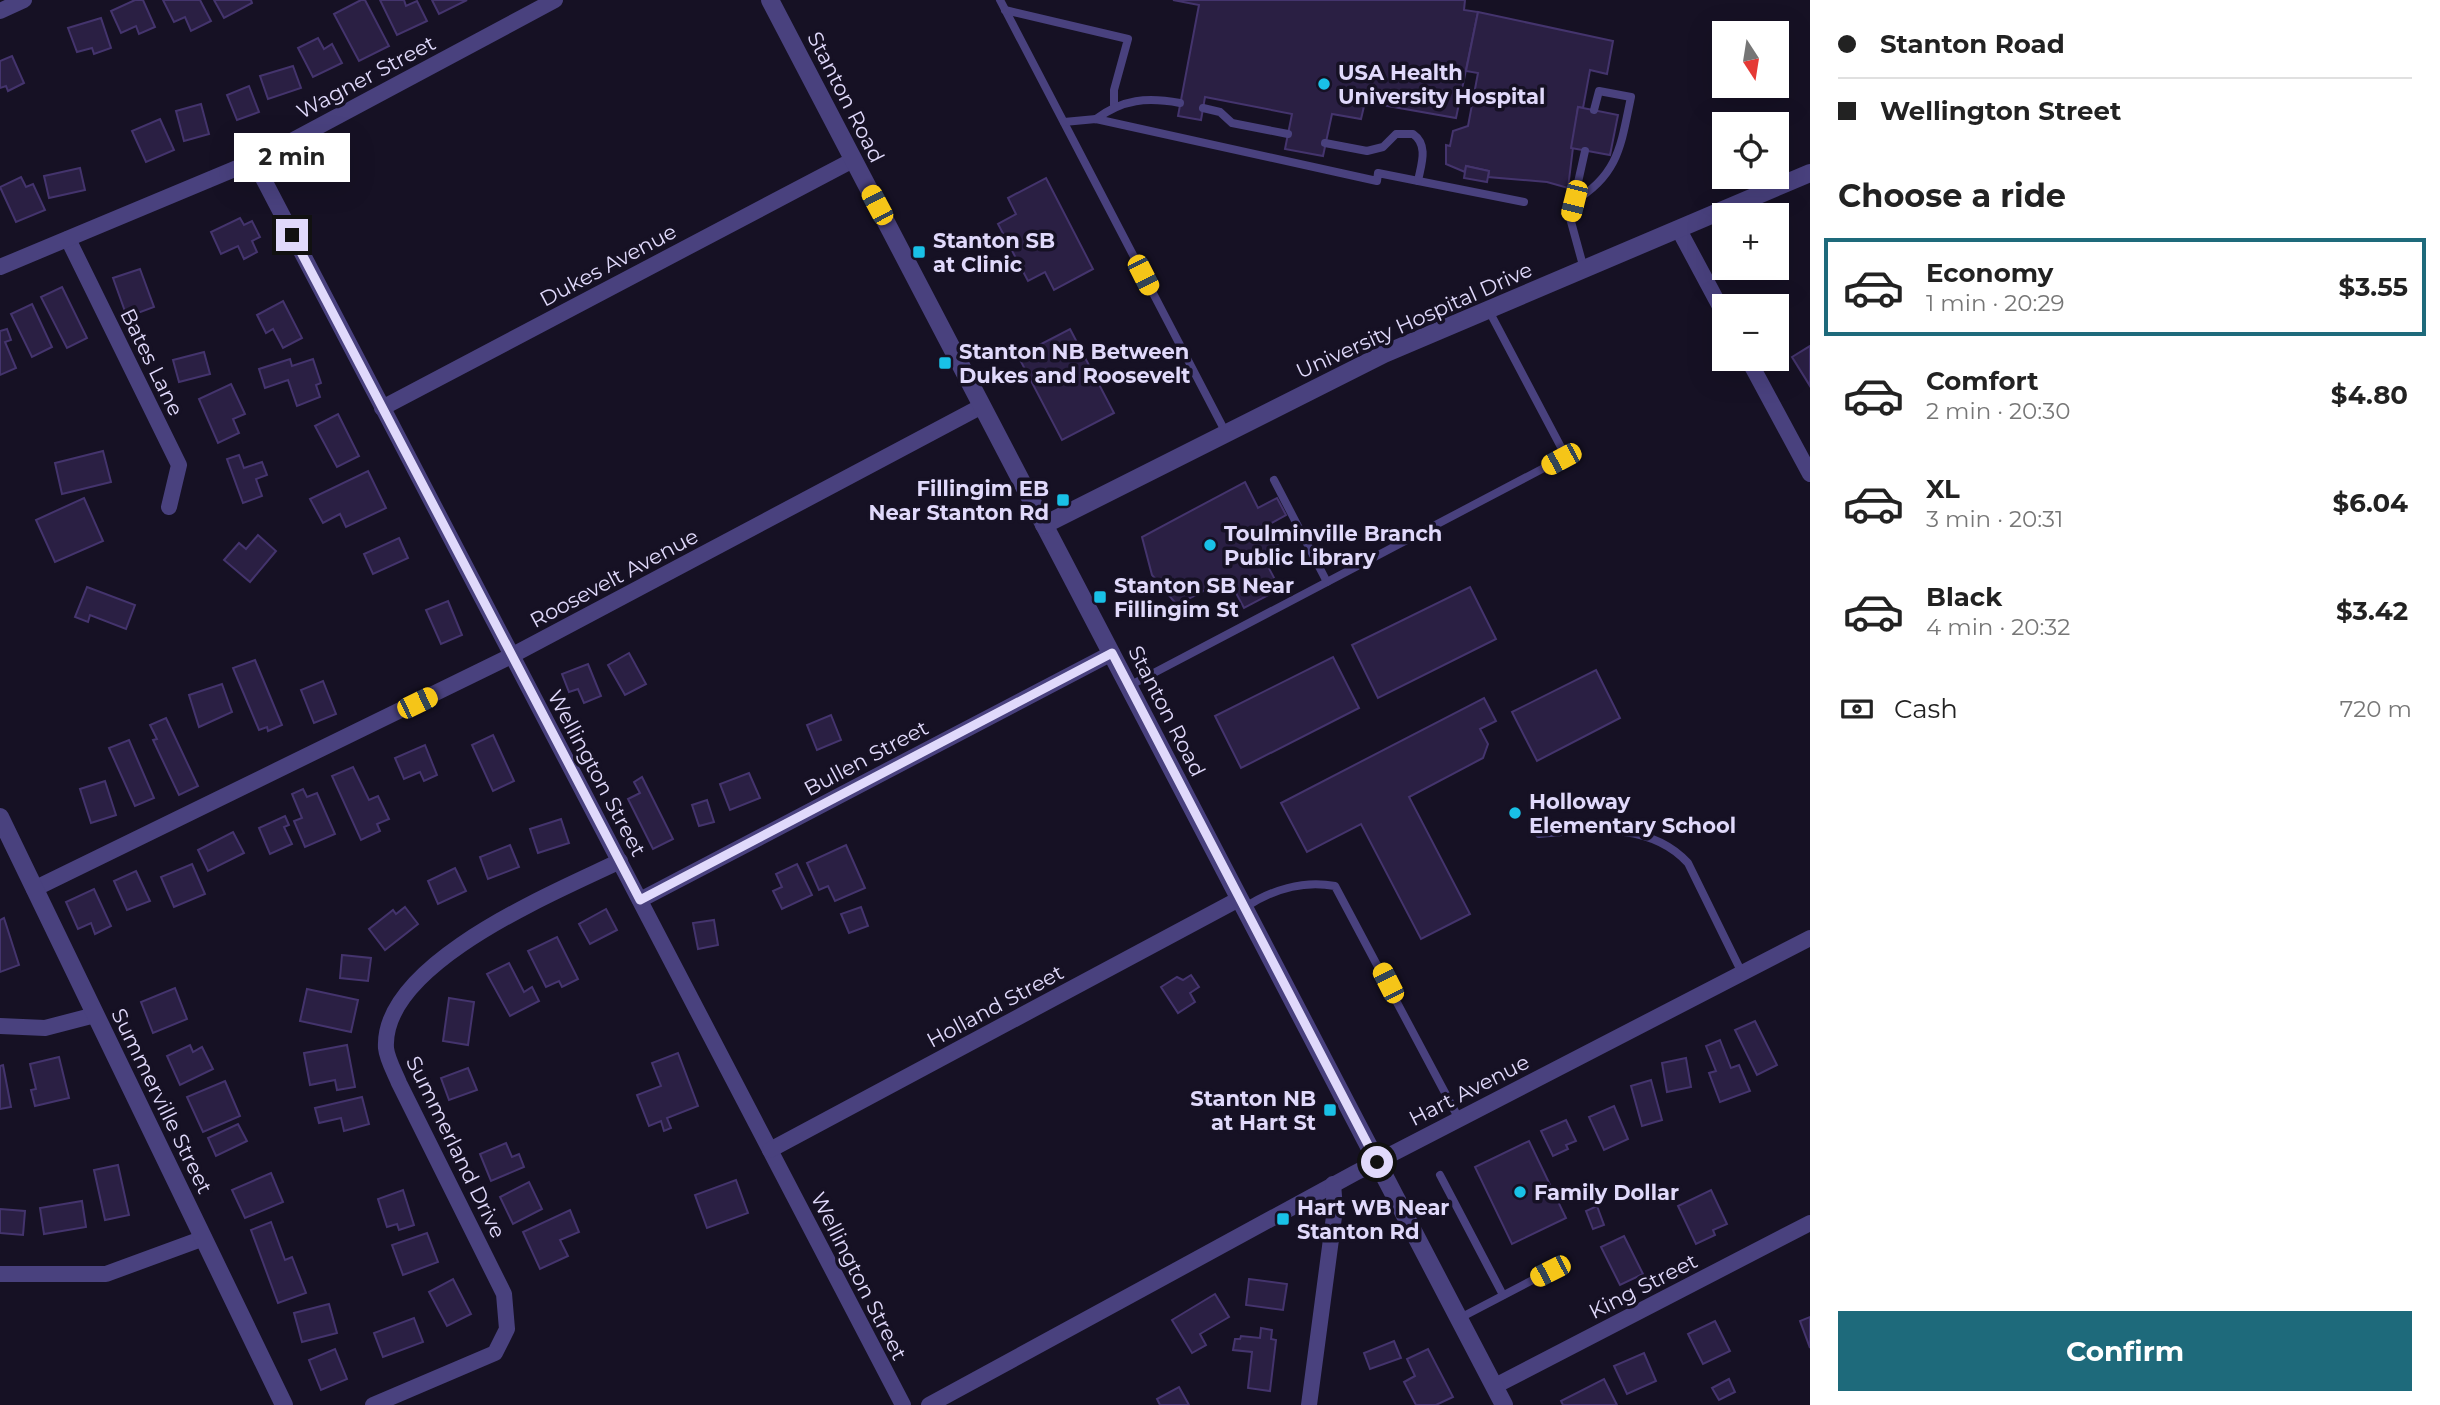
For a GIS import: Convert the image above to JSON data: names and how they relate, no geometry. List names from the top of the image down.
{
  "streets": {
    "street": [
      "Wagner Street",
      "Stanton Road",
      "Dukes Avenue",
      "University Hospital Drive",
      "Bates Lane",
      "Roosevelt Avenue",
      "Bullen Street",
      "Wellington Street",
      "Holland Street",
      "Hart Avenue",
      "Summerville Street",
      "Summerland Drive",
      "King Street"
    ]
  },
  "crossings": [
    ["Wagner Street", "Bates Lane"],
    ["Wagner Street", "Wellington Street"],
    ["Stanton Road", "Dukes Avenue"],
    ["Stanton Road", "University Hospital Drive"],
    ["Stanton Road", "Roosevelt Avenue"],
    ["Stanton Road", "Bullen Street"],
    ["Stanton Road", "Holland Street"],
    ["Stanton Road", "Hart Avenue"],
    ["Stanton Road", "King Street"],
    ["Dukes Avenue", "Wellington Street"],
    ["Roosevelt Avenue", "Wellington Street"],
    ["Roosevelt Avenue", "Summerville Street"],
    ["Bullen Street", "Wellington Street"],
    ["Wellington Street", "Holland Street"],
    ["Wellington Street", "Summerland Drive"]
  ],
  "places": {
    "other": [
      "USA Health University Hospital",
      "Toulminville Branch Public Library",
      "Holloway Elementary School",
      "Family Dollar"
    ],
    "transit": [
      "Stanton SB at Clinic",
      "Stanton NB Between Dukes and Roosevelt",
      "Fillingim EB Near Stanton Rd",
      "Stanton SB Near Fillingim St",
      "Stanton NB at Hart St",
      "Hart WB Near Stanton Rd"
    ]
  },
  "north": "bottom",
  "page": {
    "banner": ["Stanton Road", "Wellington Street"],
    "map_buttons": ["+", "−"],
    "bubble": "2 min",
    "heading": "Choose a ride",
    "list": [
      {
        "name": "Economy",
        "note": "1 min · 20:29",
        "value": "$3.55"
      },
      {
        "name": "Comfort",
        "note": "2 min · 20:30",
        "value": "$4.80"
      },
      {
        "name": "XL",
        "note": "3 min · 20:31",
        "value": "$6.04"
      },
      {
        "name": "Black",
        "note": "4 min · 20:32",
        "value": "$3.42"
      }
    ],
    "pay": ["Cash", "720 m"],
    "buttons": "Confirm"
  }
}
